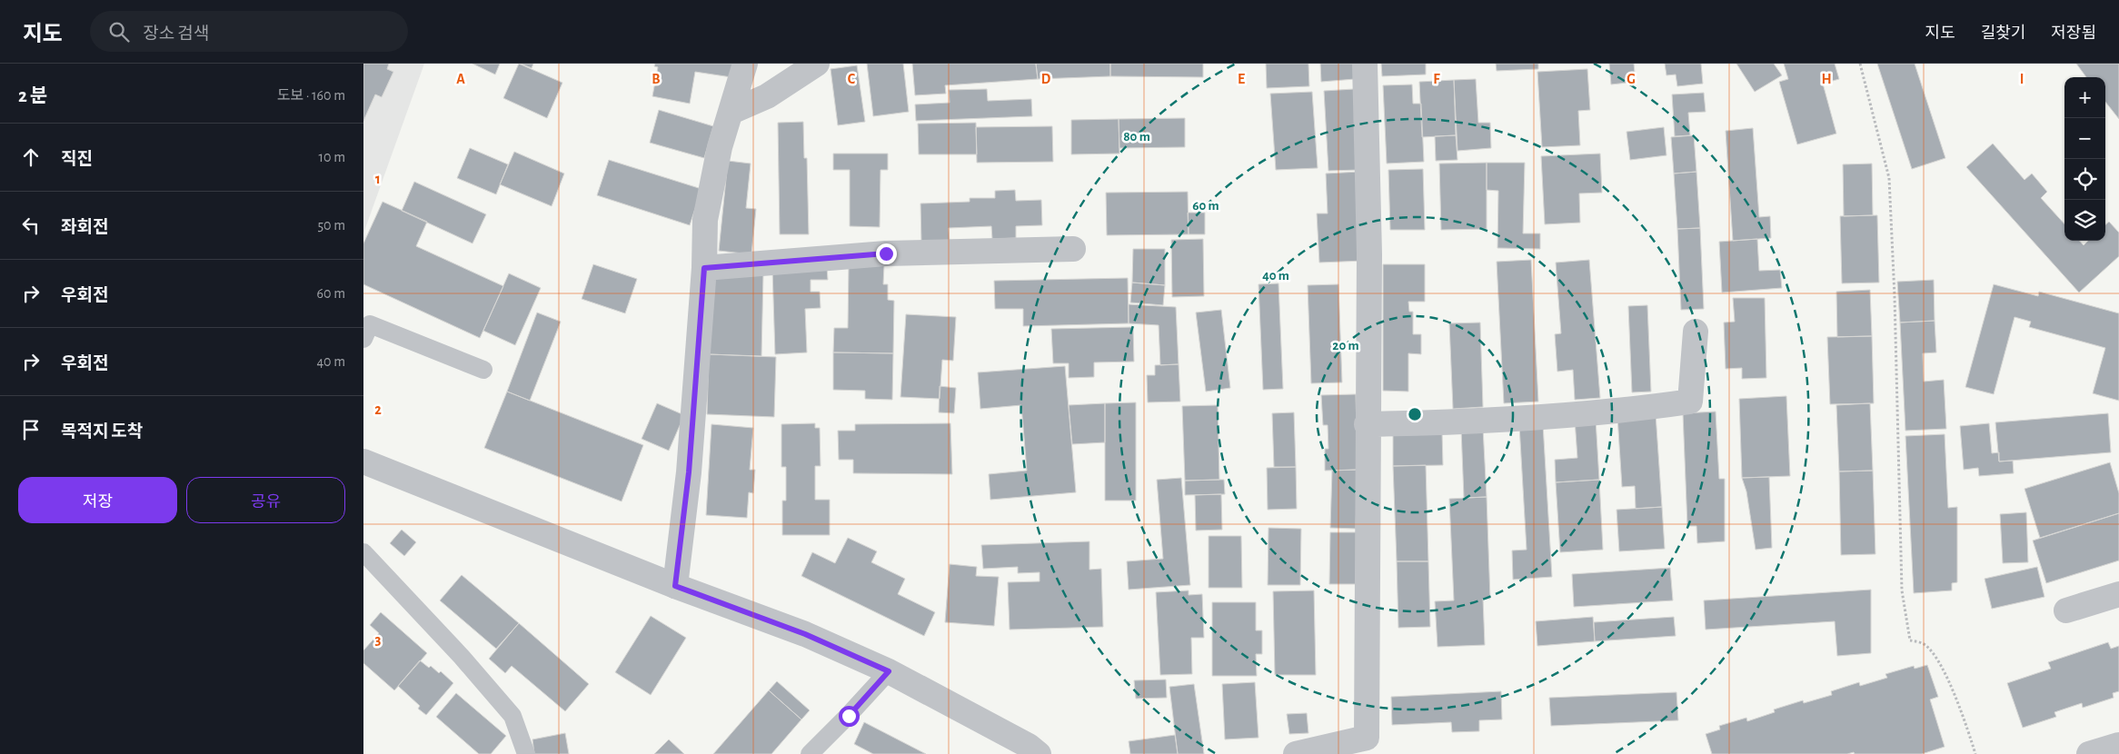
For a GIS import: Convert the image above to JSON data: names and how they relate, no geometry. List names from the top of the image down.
{
  "page": {
    "header": "지도",
    "search": "장소 검색",
    "nav": ["지도", "길찾기", "저장됨"],
    "heading": ["2 분", "도보 · 160 m"],
    "map_buttons": ["+", "−"],
    "list": [
      ["직진", "10 m"],
      ["좌회전", "50 m"],
      ["우회전", "60 m"],
      ["우회전", "40 m"],
      "목적지 도착"
    ],
    "buttons": ["저장", "공유"]
  },
  "grid": {
    "columns": [
      "A",
      "B",
      "C",
      "D",
      "E",
      "F",
      "G",
      "H",
      "I"
    ],
    "rows": ["1", "2", "3"]
  },
  "rings": [
    "80 m",
    "60 m",
    "40 m",
    "20 m"
  ]
}
